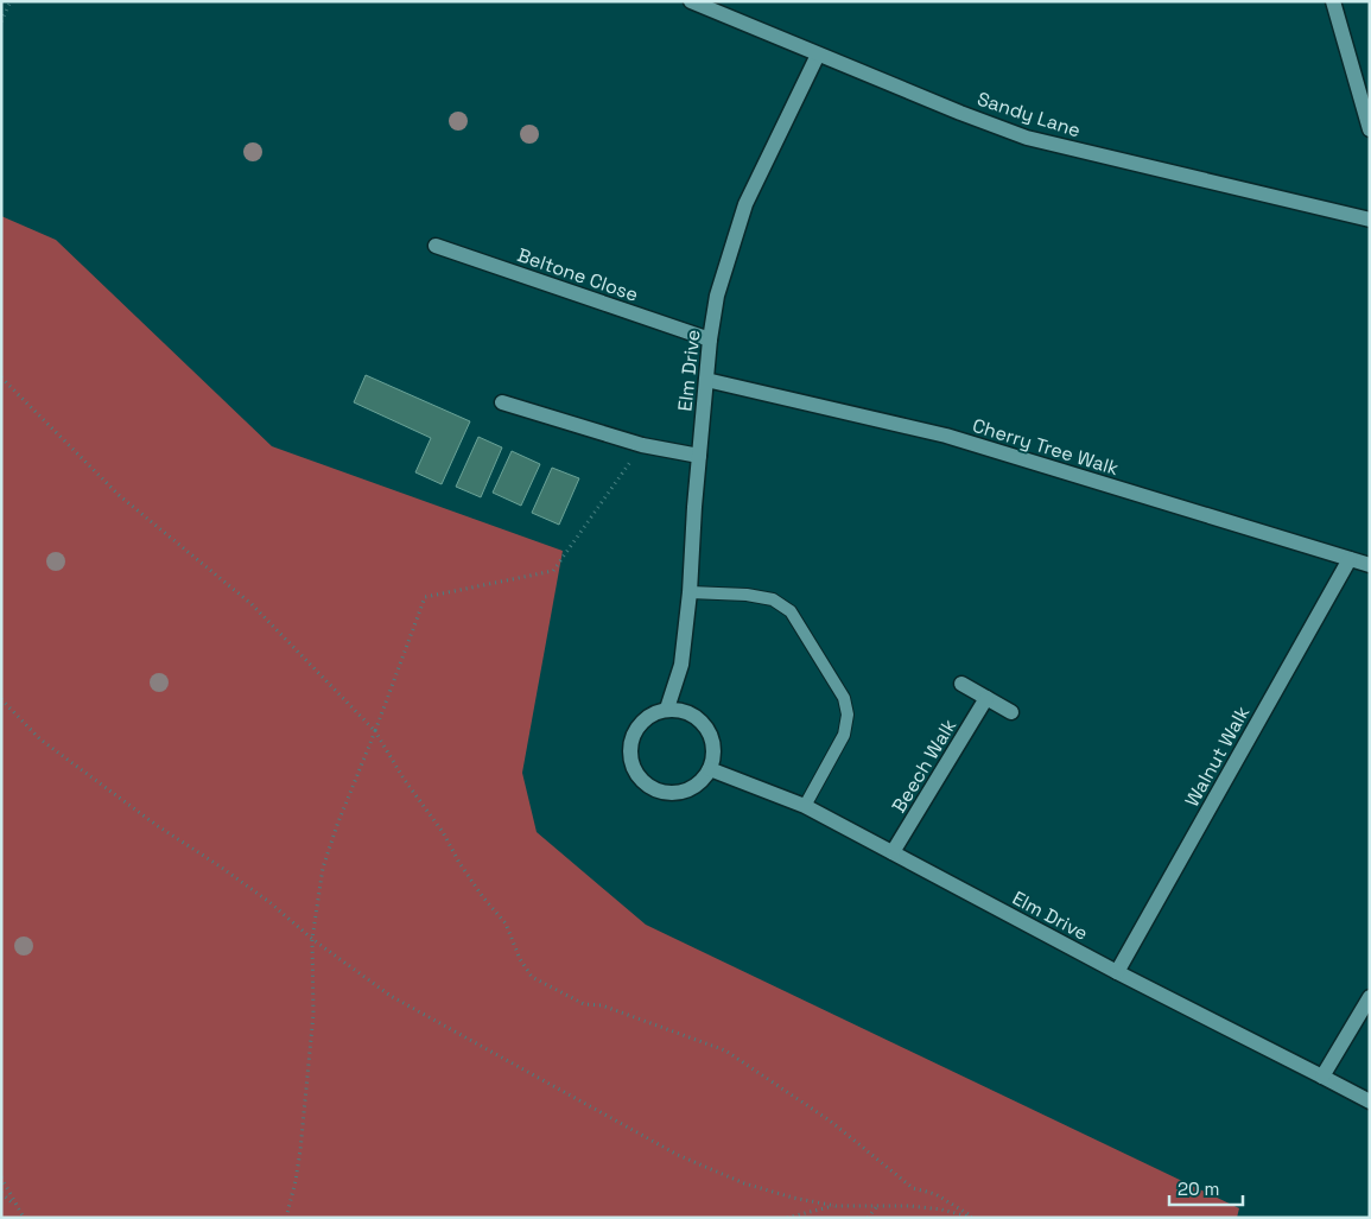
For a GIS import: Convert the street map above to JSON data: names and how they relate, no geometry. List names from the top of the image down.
{
  "streets": {
    "street": [
      "Sandy Lane",
      "Beltone Close",
      "Elm Drive",
      "Cherry Tree Walk",
      "Walnut Walk",
      "Beech Walk"
    ]
  },
  "crossings": [
    ["Sandy Lane", "Elm Drive"],
    ["Beltone Close", "Elm Drive"],
    ["Elm Drive", "Cherry Tree Walk"],
    ["Elm Drive", "Walnut Walk"],
    ["Elm Drive", "Beech Walk"],
    ["Cherry Tree Walk", "Walnut Walk"]
  ],
  "scale_bar": "20 m"
}
